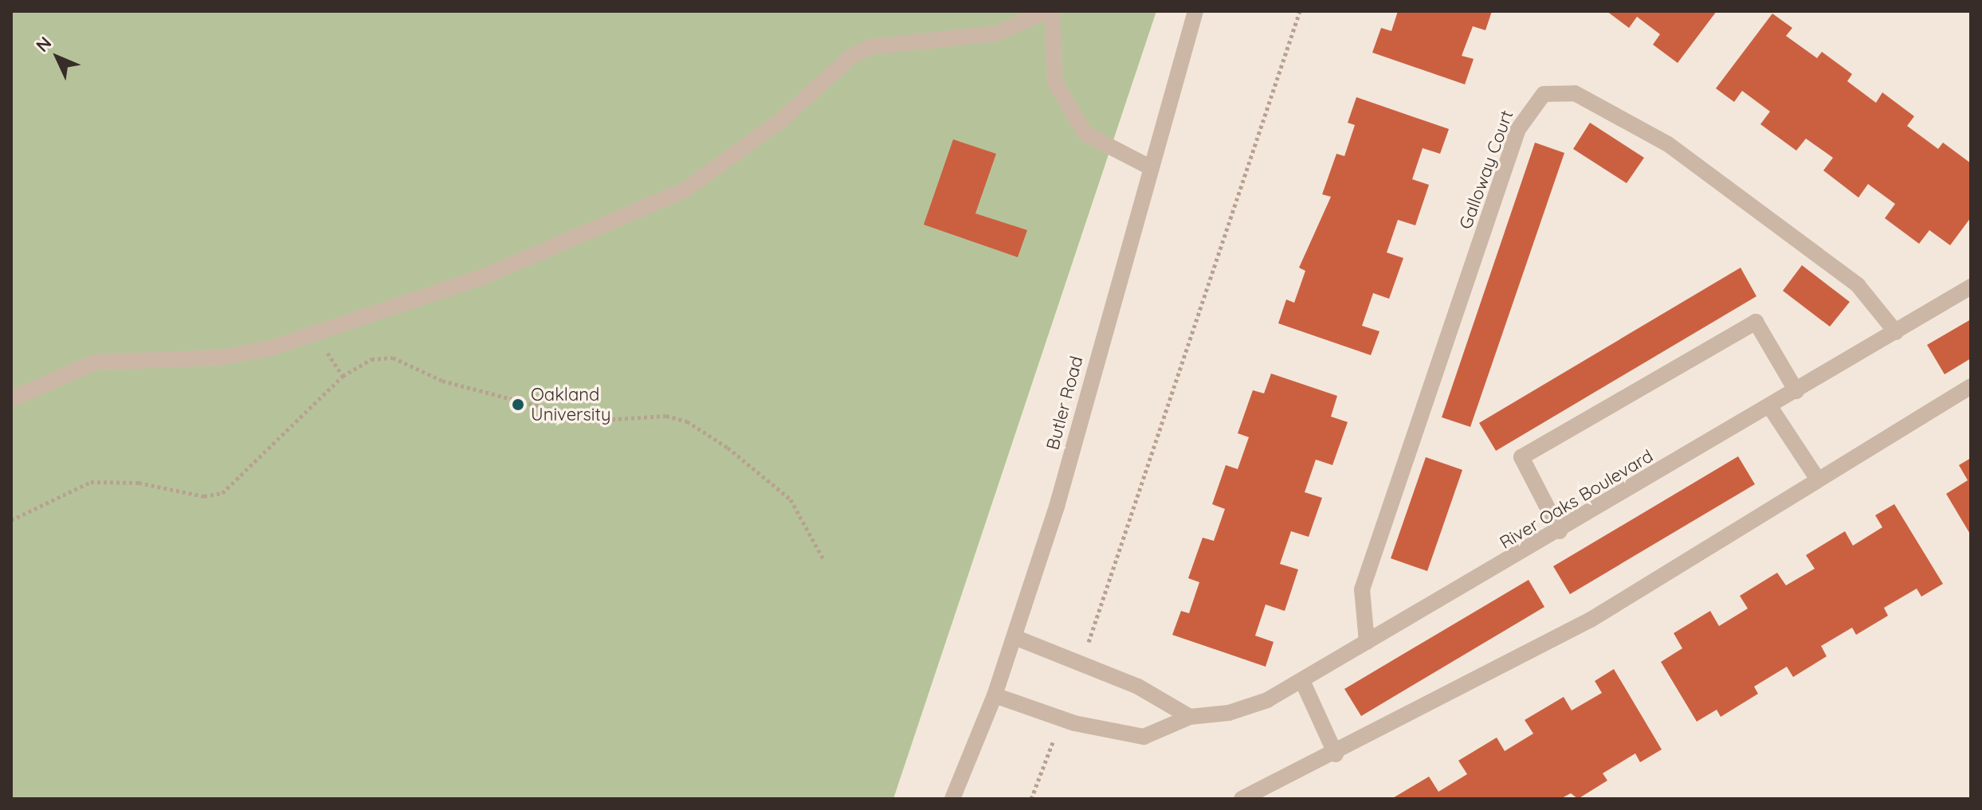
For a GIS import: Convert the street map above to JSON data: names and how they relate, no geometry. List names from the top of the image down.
{
  "streets": {
    "street": ["Galloway Court", "Butler Road", "River Oaks Boulevard"]
  },
  "crossings": [
    ["Galloway Court", "River Oaks Boulevard"],
    ["Butler Road", "River Oaks Boulevard"]
  ],
  "places": ["Oakland University"],
  "north": "top left"
}
